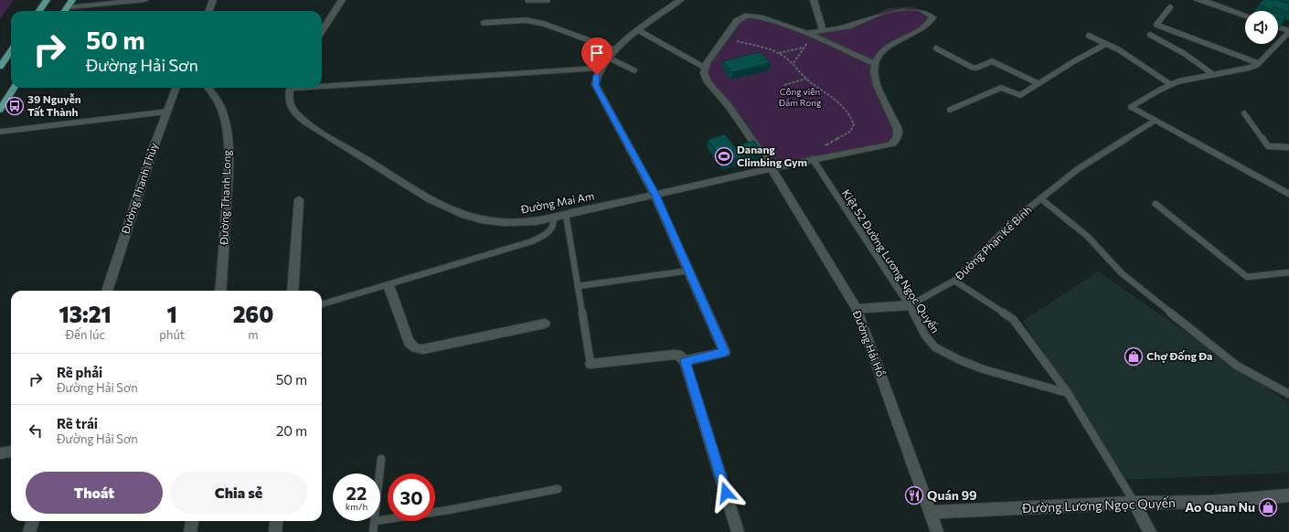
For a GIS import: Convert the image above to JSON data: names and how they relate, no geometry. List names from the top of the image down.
{
  "streets": {
    "street": [
      "Đường Thanh Thủy",
      "Đường Thanh Long",
      "Đường Mai Am",
      "Đường Phan Kế Bính",
      "Đường Hải Hồ",
      "Đường Lương Ngọc Quyến"
    ],
    "lane": ["Kiệt 52 Đường Lương Ngọc Quyến"]
  },
  "crossings": [
    ["Đường Mai Am", "Kiệt 52 Đường Lương Ngọc Quyến"],
    ["Đường Mai Am", "Đường Hải Hồ"],
    ["Đường Phan Kế Bính", "Kiệt 52 Đường Lương Ngọc Quyến"],
    ["Đường Phan Kế Bính", "Đường Hải Hồ"],
    ["Đường Hải Hồ", "Đường Lương Ngọc Quyến"]
  ],
  "parks": ["Công viên Đầm Rong"],
  "places": {
    "bus stop": ["39 Nguyễn Tất Thành"],
    "sports": ["Danang Climbing Gym"],
    "shop": ["Chợ Đống Đa", "Ao Quan Nu"],
    "restaurant": ["Quán 99"]
  },
  "page": {
    "turn": ["50 m", "Đường Hải Sơn"],
    "eta": [
      "13:21",
      "Đến lúc",
      "1",
      "phút",
      "260",
      "m"
    ],
    "list": [
      {
        "name": "Rẽ phải",
        "note": "Đường Hải Sơn",
        "value": "50 m"
      },
      {
        "name": "Rẽ trái",
        "note": "Đường Hải Sơn",
        "value": "20 m"
      }
    ],
    "buttons": ["Thoát", "Chia sẻ"],
    "speed": "22 km/h",
    "limit": "30"
  }
}
